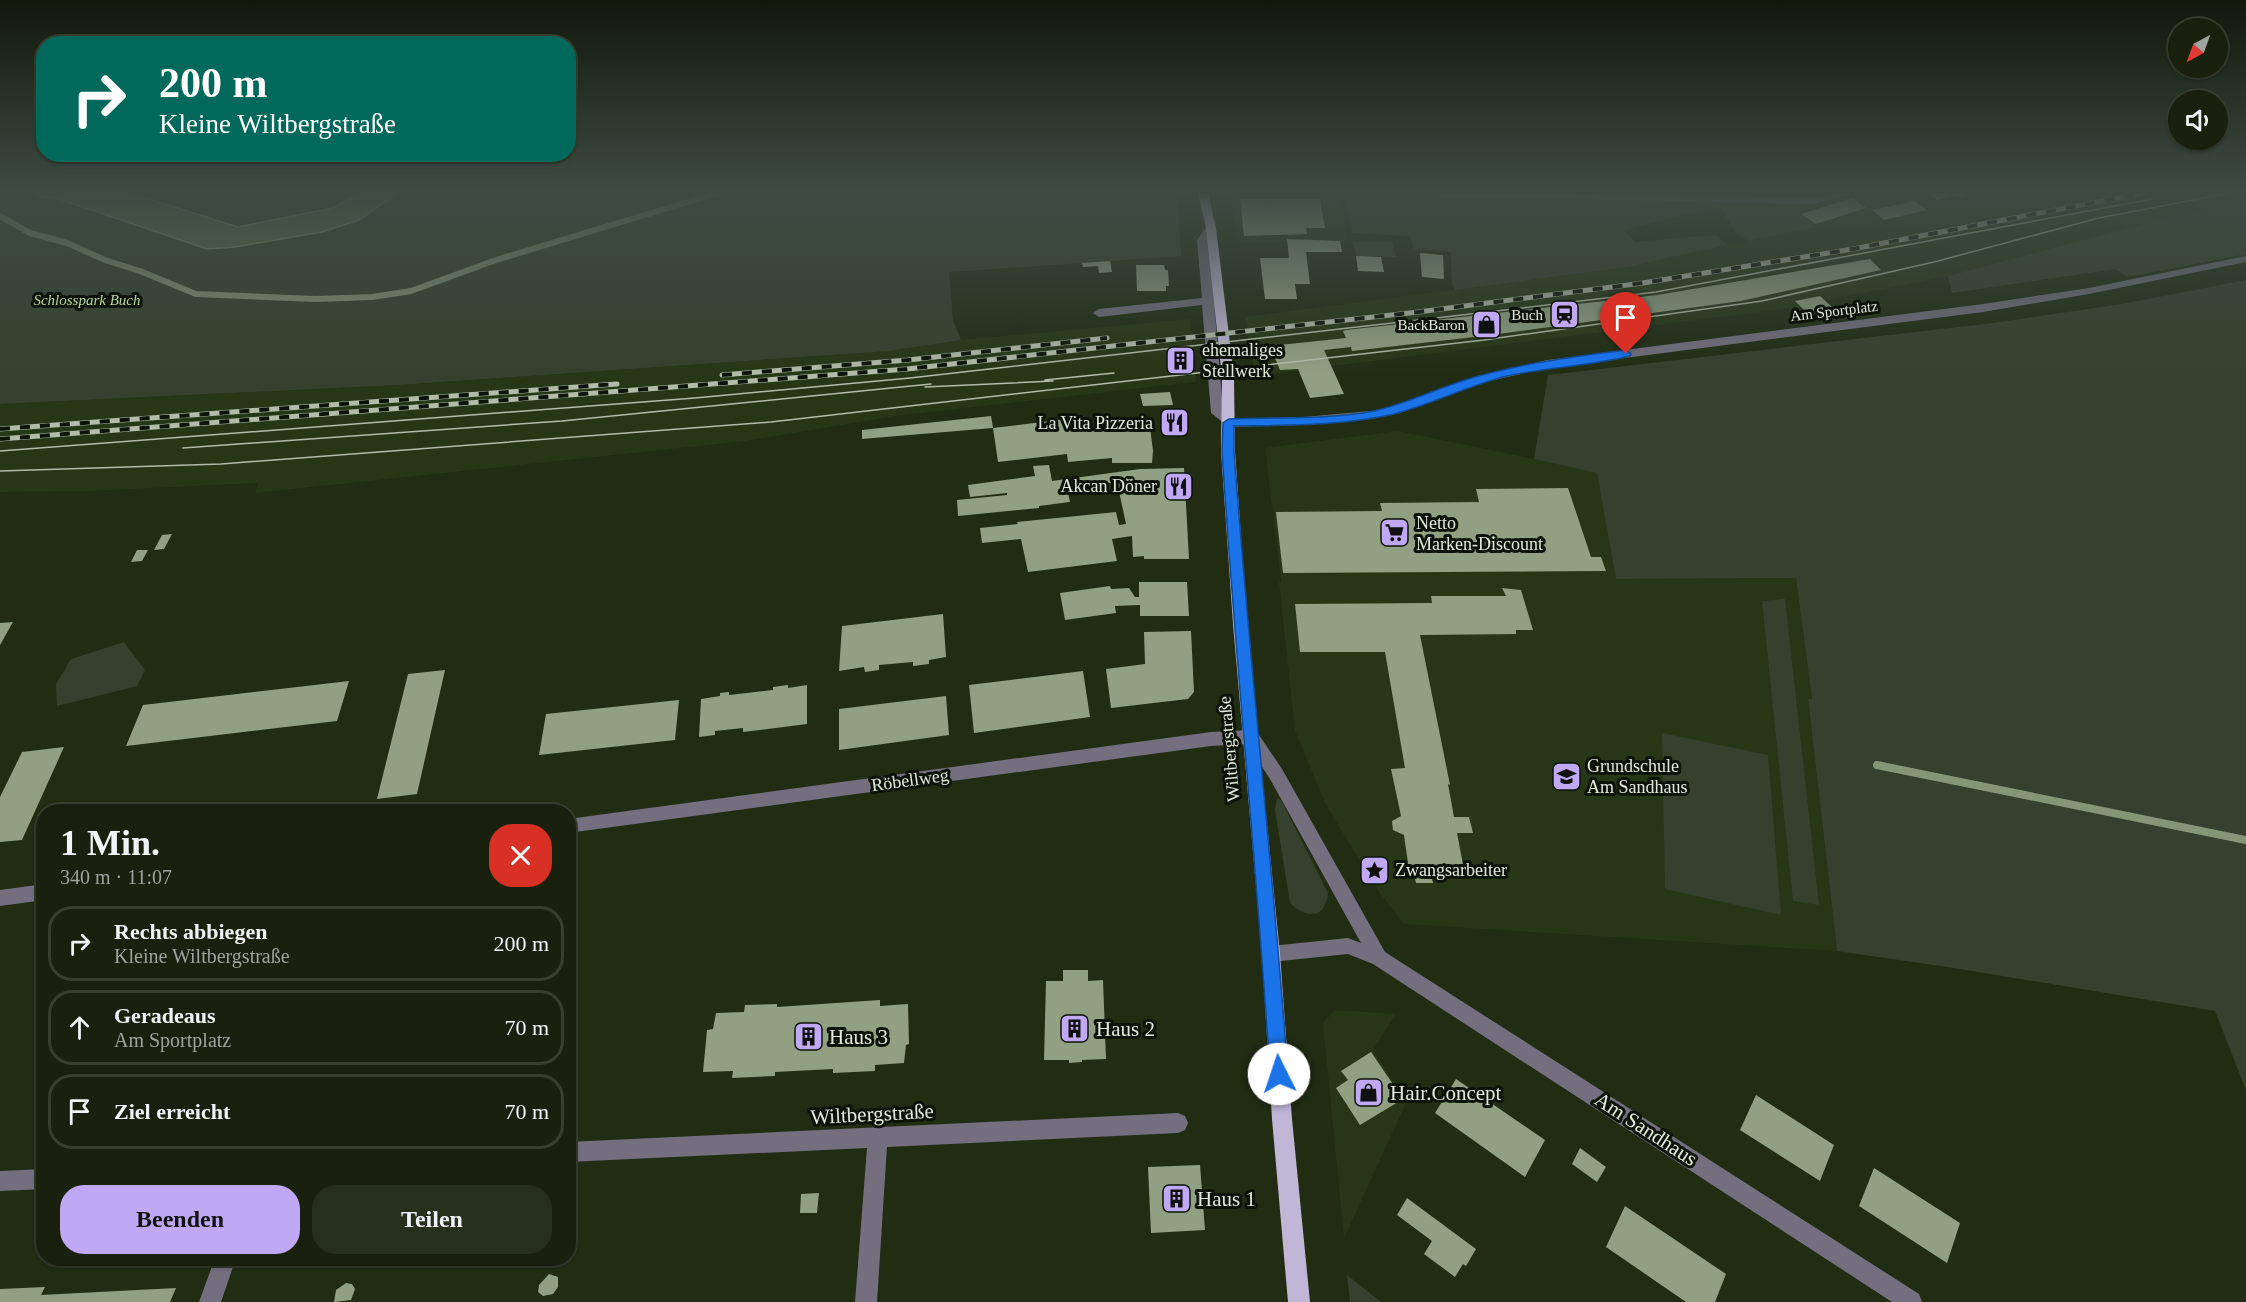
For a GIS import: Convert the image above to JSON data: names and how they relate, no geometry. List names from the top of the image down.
{
  "streets": {
    "main road": ["Wiltbergstraße"],
    "street": ["Am Sportplatz", "Röbellweg", "Am Sandhaus"]
  },
  "crossings": [
    ["Am Sportplatz", "Wiltbergstraße"],
    ["Wiltbergstraße", "Röbellweg"],
    ["Wiltbergstraße", "Am Sandhaus"],
    ["Röbellweg", "Am Sandhaus"]
  ],
  "parks": ["Schlosspark Buch"],
  "places": {
    "station": ["Buch"],
    "shop": ["BackBaron", "Hair.Concept"],
    "building": [
      "ehemaliges Stellwerk",
      "Haus 2",
      "Haus 3",
      "Haus 1"
    ],
    "restaurant": ["La Vita Pizzeria", "Akcan Döner"],
    "supermarket": ["Netto Marken-Discount"],
    "school or university": ["Grundschule Am Sandhaus"],
    "place": ["Zwangsarbeiter"]
  },
  "north": "bottom left",
  "page": {
    "turn": ["200 m", "Kleine Wiltbergstraße"],
    "heading": ["1 Min.", "340 m · 11:07"],
    "list": [
      {
        "name": "Rechts abbiegen",
        "note": "Kleine Wiltbergstraße",
        "value": "200 m"
      },
      {
        "name": "Geradeaus",
        "note": "Am Sportplatz",
        "value": "70 m"
      },
      {
        "name": "Ziel erreicht",
        "value": "70 m"
      }
    ],
    "buttons": ["Beenden", "Teilen"]
  }
}
